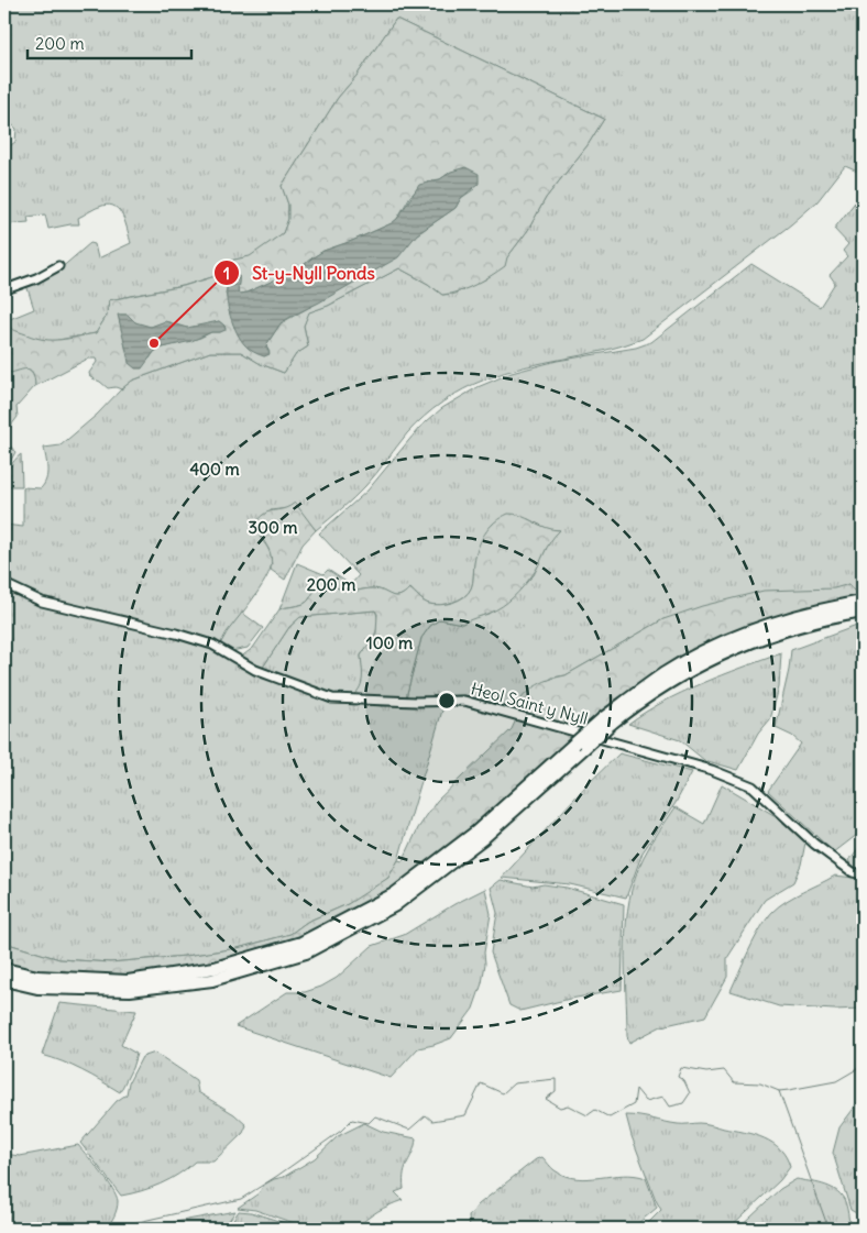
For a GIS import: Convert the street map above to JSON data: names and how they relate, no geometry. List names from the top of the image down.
{
  "streets": {
    "street": ["Heol Saint y Nyll"]
  },
  "places": ["St-y-Nyll Ponds"],
  "scale_bar": "200 m",
  "rings": [
    "400 m",
    "300 m",
    "200 m",
    "100 m"
  ]
}
